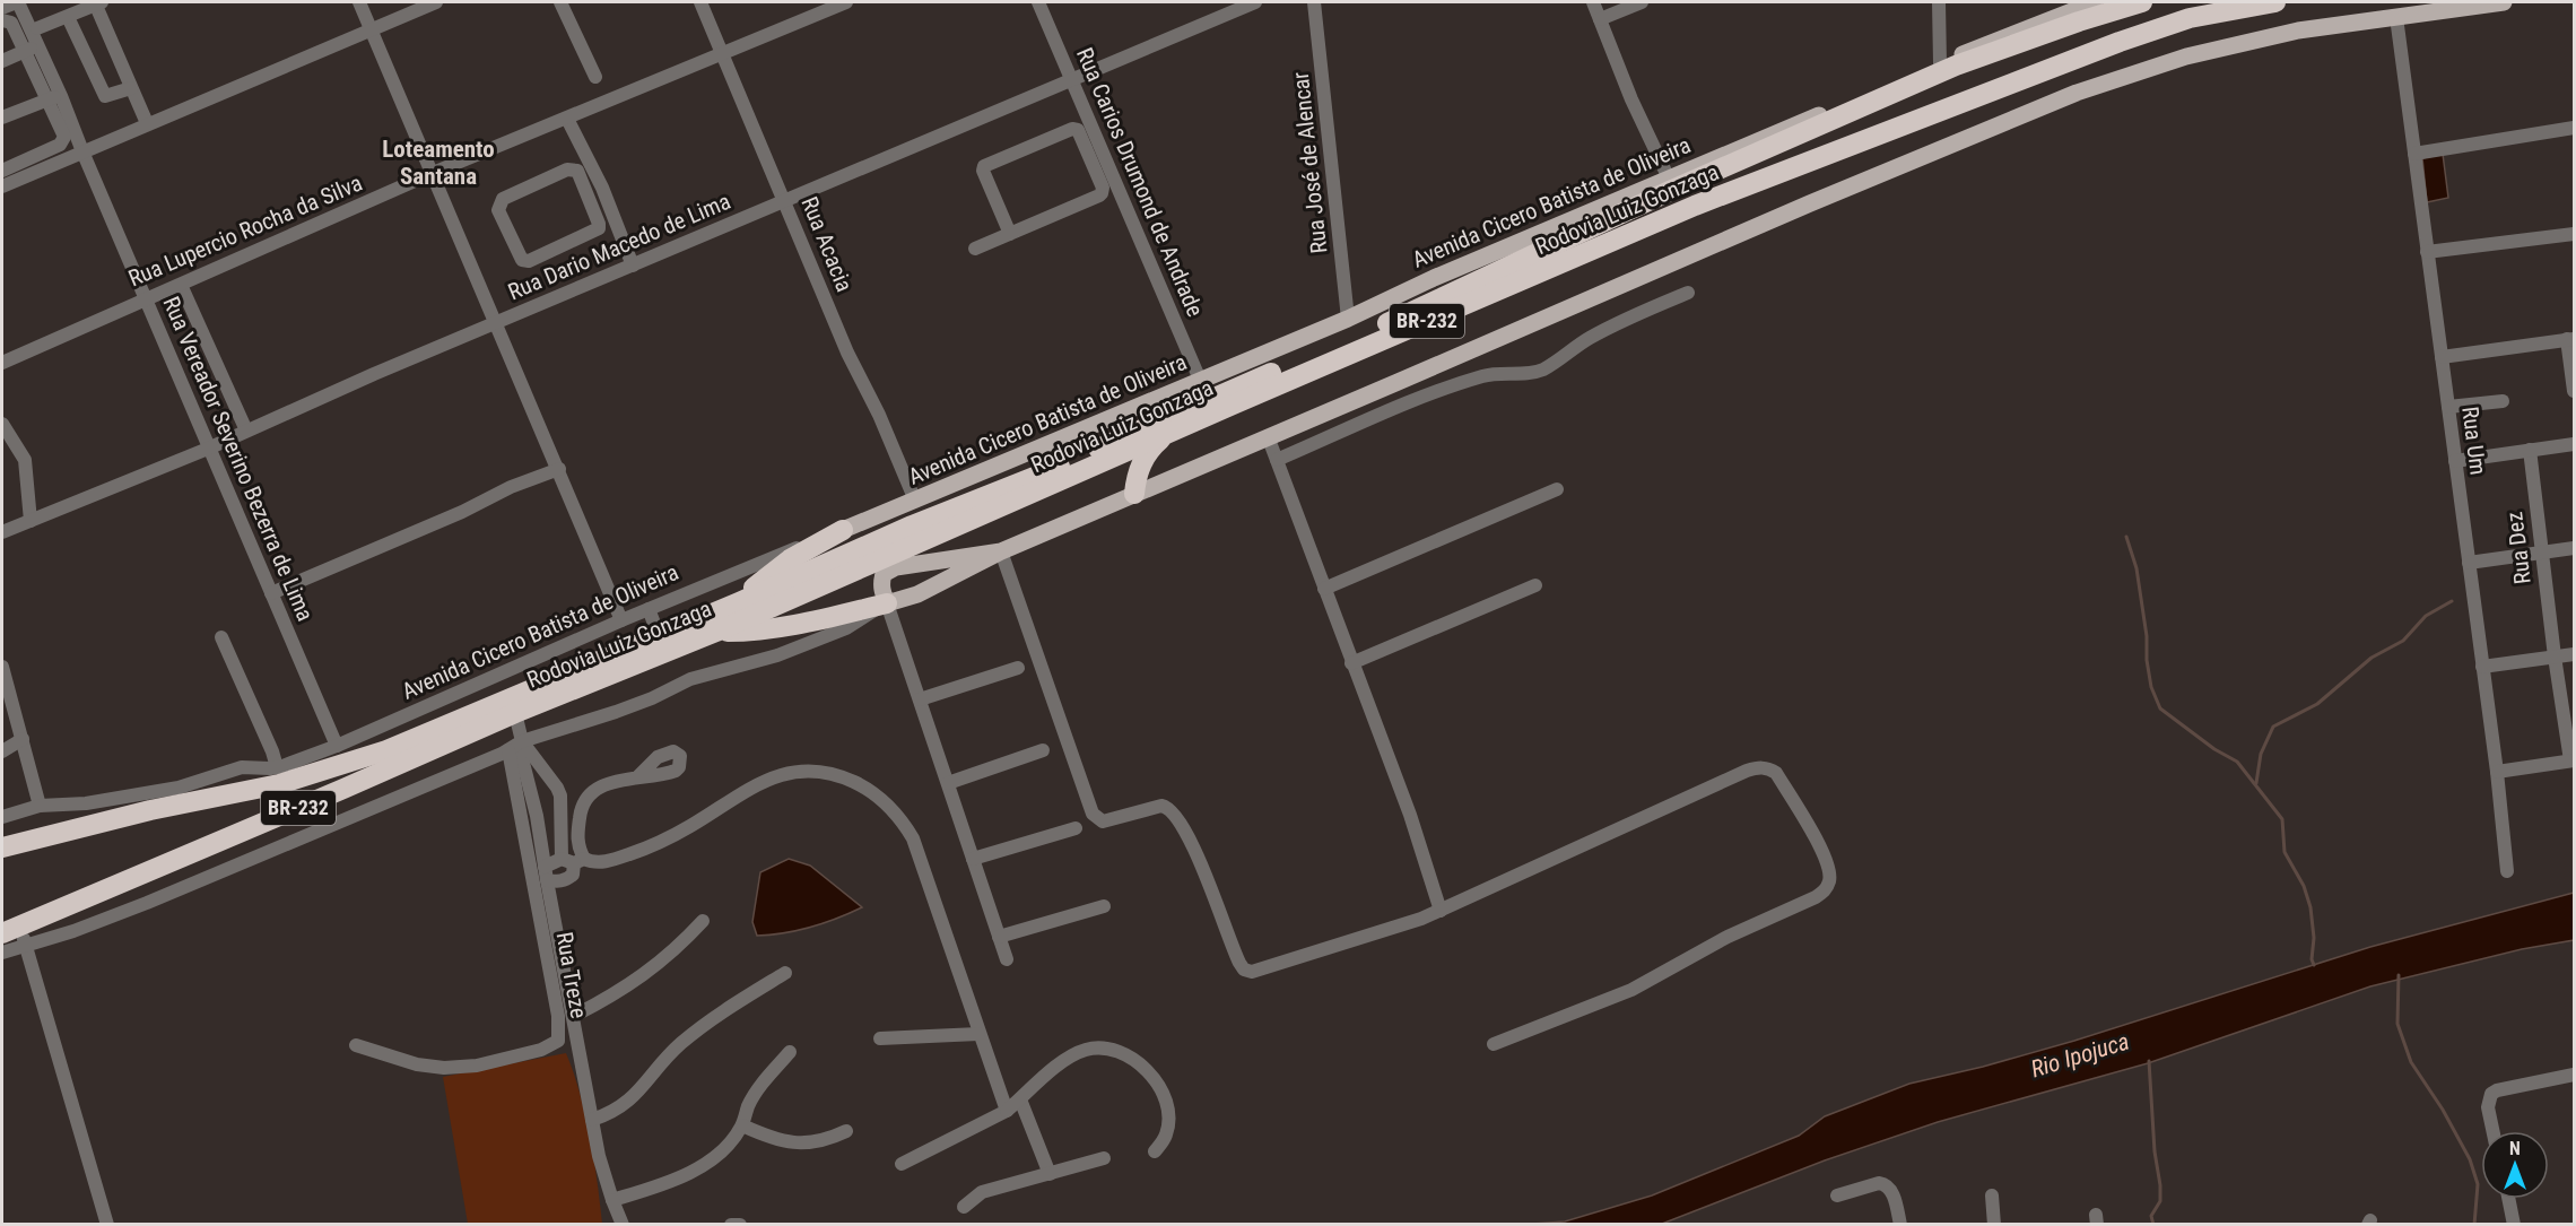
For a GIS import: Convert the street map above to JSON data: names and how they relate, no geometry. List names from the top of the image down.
{
  "streets": {
    "highway": ["Rodovia Luiz Gonzaga", "BR-232"],
    "main road": ["Avenida Cicero Batista de Oliveira"],
    "street": [
      "Rua José de Alencar",
      "Rua Carios Drumond de Andrade",
      "Rua Lupercio Rocha da Silva",
      "Rua Acacia",
      "Rua Dario Macedo de Lima",
      "Rua Um",
      "Rua Vereador Severino Bezerra de Lima",
      "Rua Dez",
      "Rua Treze"
    ]
  },
  "crossings": [
    ["Rua José de Alencar", "Avenida Cicero Batista de Oliveira"],
    ["Rua Carios Drumond de Andrade", "Avenida Cicero Batista de Oliveira"],
    ["Rua Carios Drumond de Andrade", "Rua Dario Macedo de Lima"],
    ["Avenida Cicero Batista de Oliveira", "Rua Acacia"],
    ["Avenida Cicero Batista de Oliveira", "Rua Vereador Severino Bezerra de Lima"],
    ["Rua Lupercio Rocha da Silva", "Rua Acacia"],
    ["Rua Lupercio Rocha da Silva", "Rua Vereador Severino Bezerra de Lima"],
    ["Rua Acacia", "Rua Dario Macedo de Lima"],
    ["Rua Dario Macedo de Lima", "Rua Vereador Severino Bezerra de Lima"]
  ],
  "districts": ["Loteamento Santana"],
  "water": ["Rio Ipojuca"],
  "north": "top"
}
